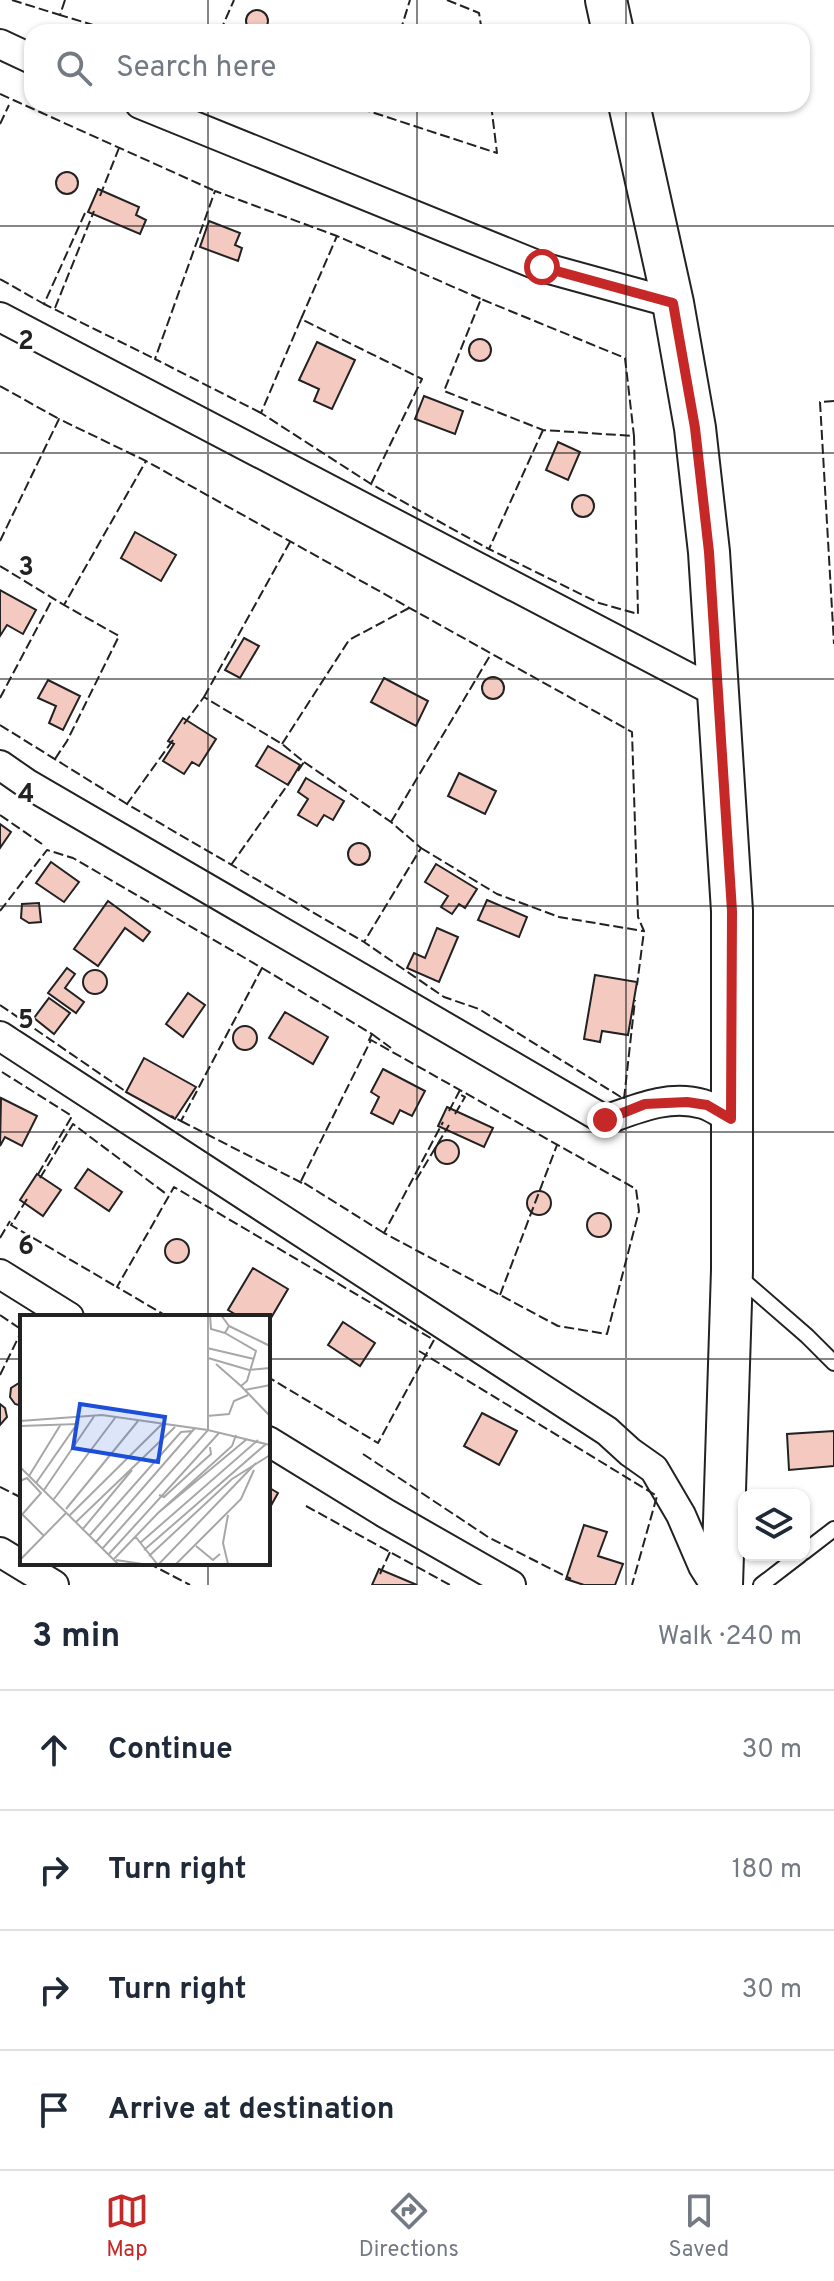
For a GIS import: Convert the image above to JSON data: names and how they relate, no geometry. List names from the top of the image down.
{
  "page": {
    "search": "Search here",
    "heading": ["3 min", "Walk · 240 m"],
    "list": [
      ["Continue", "30 m"],
      ["Turn right", "180 m"],
      ["Turn right", "30 m"],
      "Arrive at destination"
    ],
    "nav": ["Map", "Directions", "Saved"]
  },
  "grid": {
    "rows": [
      "2",
      "3",
      "4",
      "5",
      "6"
    ]
  }
}
